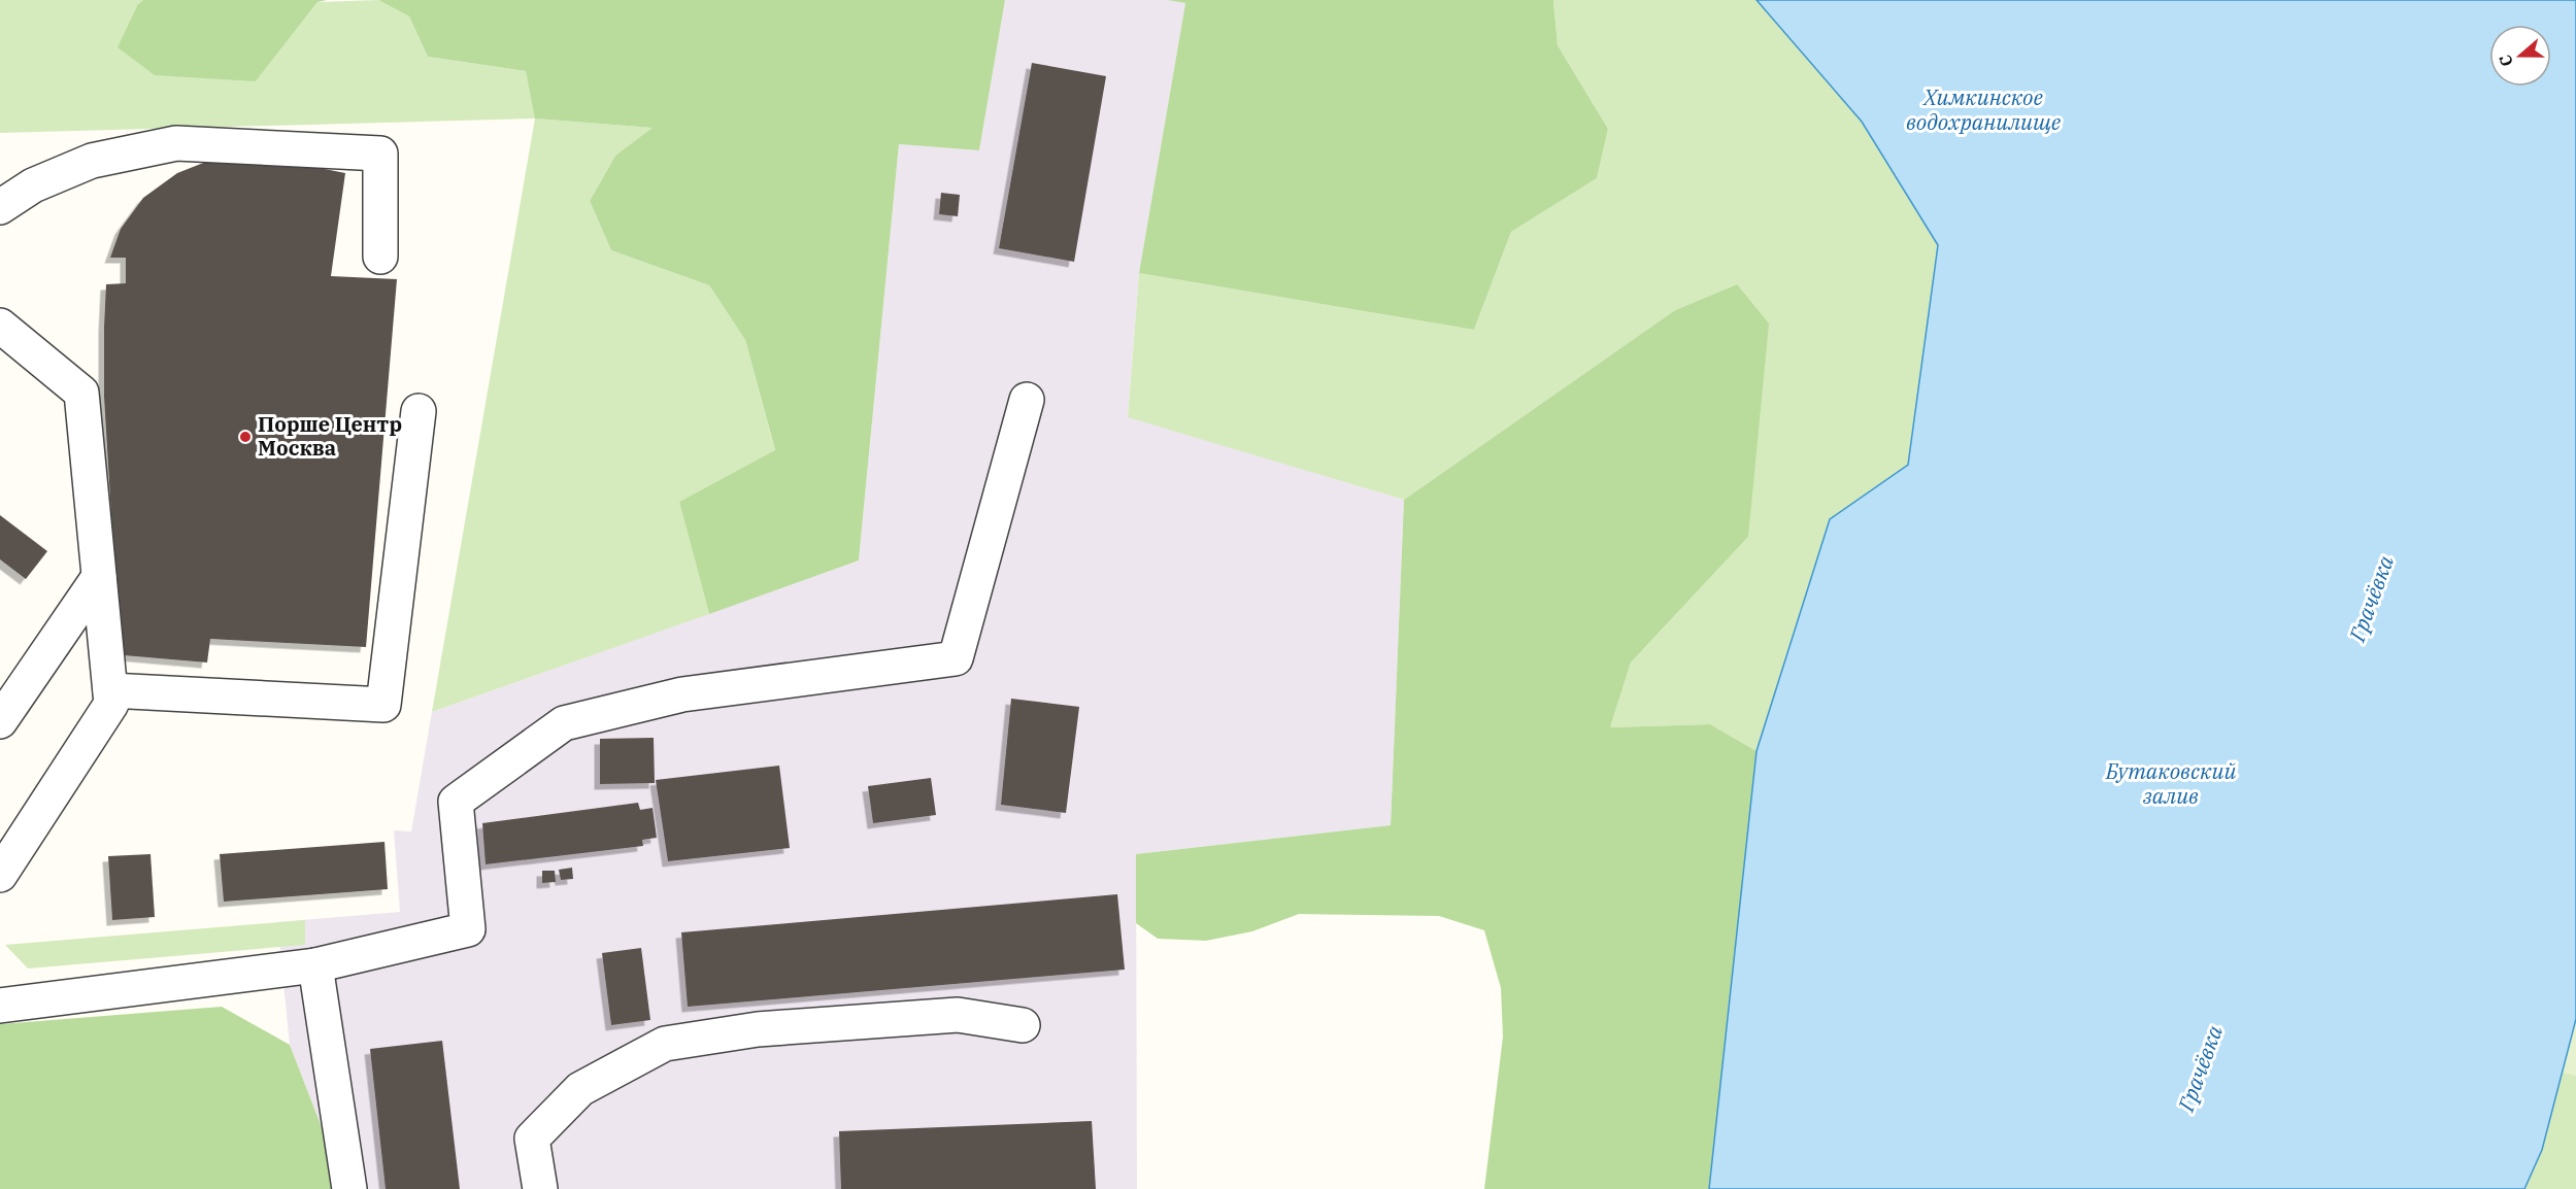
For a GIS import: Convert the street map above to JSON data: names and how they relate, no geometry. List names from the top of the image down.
{
  "water": ["Химкинское водохранилище", "Грачёвка", "Бутаковский залив"],
  "places": ["Порше Центр Москва"],
  "north": "left"
}
